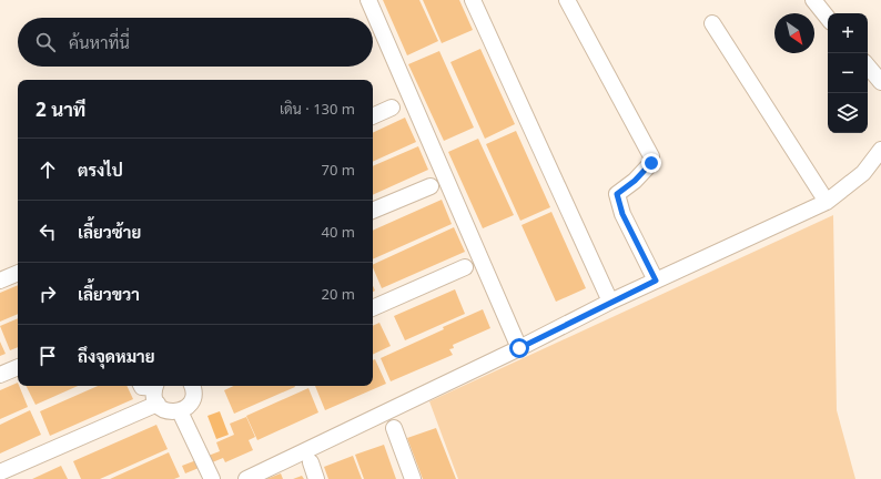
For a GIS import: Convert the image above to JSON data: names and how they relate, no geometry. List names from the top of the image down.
{
  "north": "bottom right",
  "page": {
    "map_buttons": ["+", "−"],
    "search": "ค้นหาที่นี่",
    "heading": ["2 นาที", "เดิน · 130 m"],
    "list": [
      ["ตรงไป", "70 m"],
      ["เลี้ยวซ้าย", "40 m"],
      ["เลี้ยวขวา", "20 m"],
      "ถึงจุดหมาย"
    ]
  }
}
